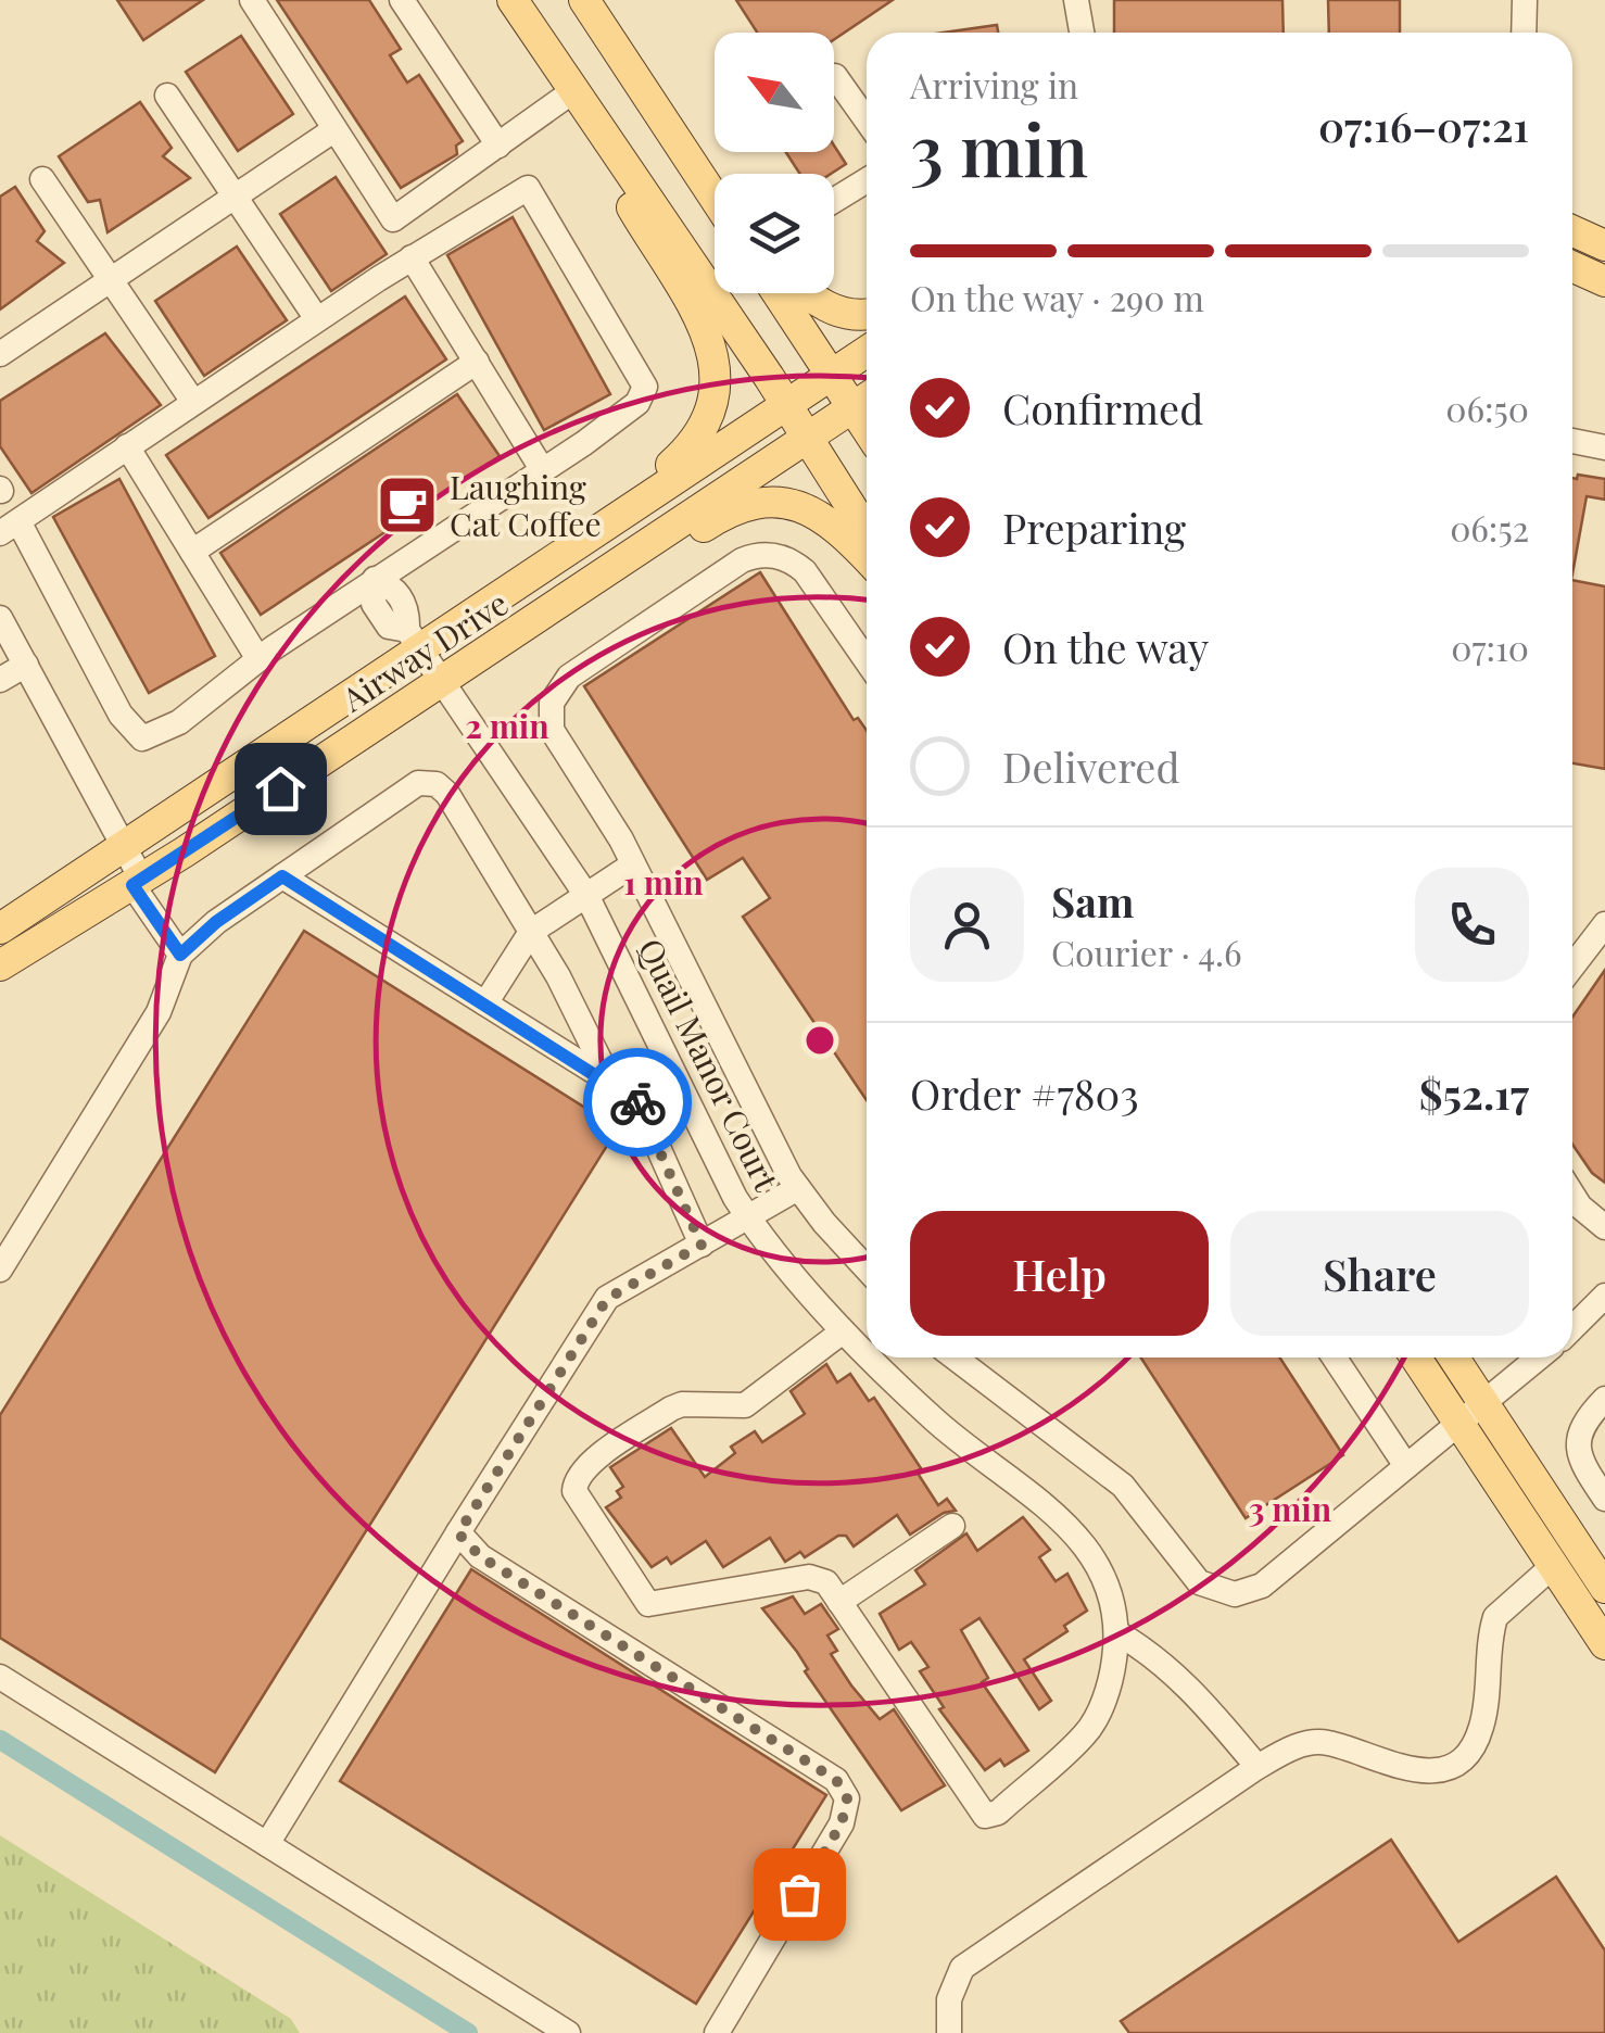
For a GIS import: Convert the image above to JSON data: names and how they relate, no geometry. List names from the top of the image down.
{
  "streets": {
    "main road": ["Airway Drive"],
    "street": ["Quail Manor Court"]
  },
  "crossings": [
    ["Airway Drive", "Quail Manor Court"]
  ],
  "places": {
    "cafe": ["Laughing Cat Coffee"]
  },
  "north": "top left",
  "page": {
    "heading": ["3 min", "Arriving in", "07:16–07:21"],
    "panel": [
      "Sam",
      "Courier · 4.6",
      "Order #7803",
      "$52.17"
    ],
    "bar": "On the way · 290 m",
    "list": [
      ["Confirmed", "06:50"],
      ["Preparing", "06:52"],
      ["On the way", "07:10"],
      "Delivered"
    ],
    "buttons": ["Help", "Share"]
  },
  "rings": ["2 min", "1 min", "3 min"]
}
